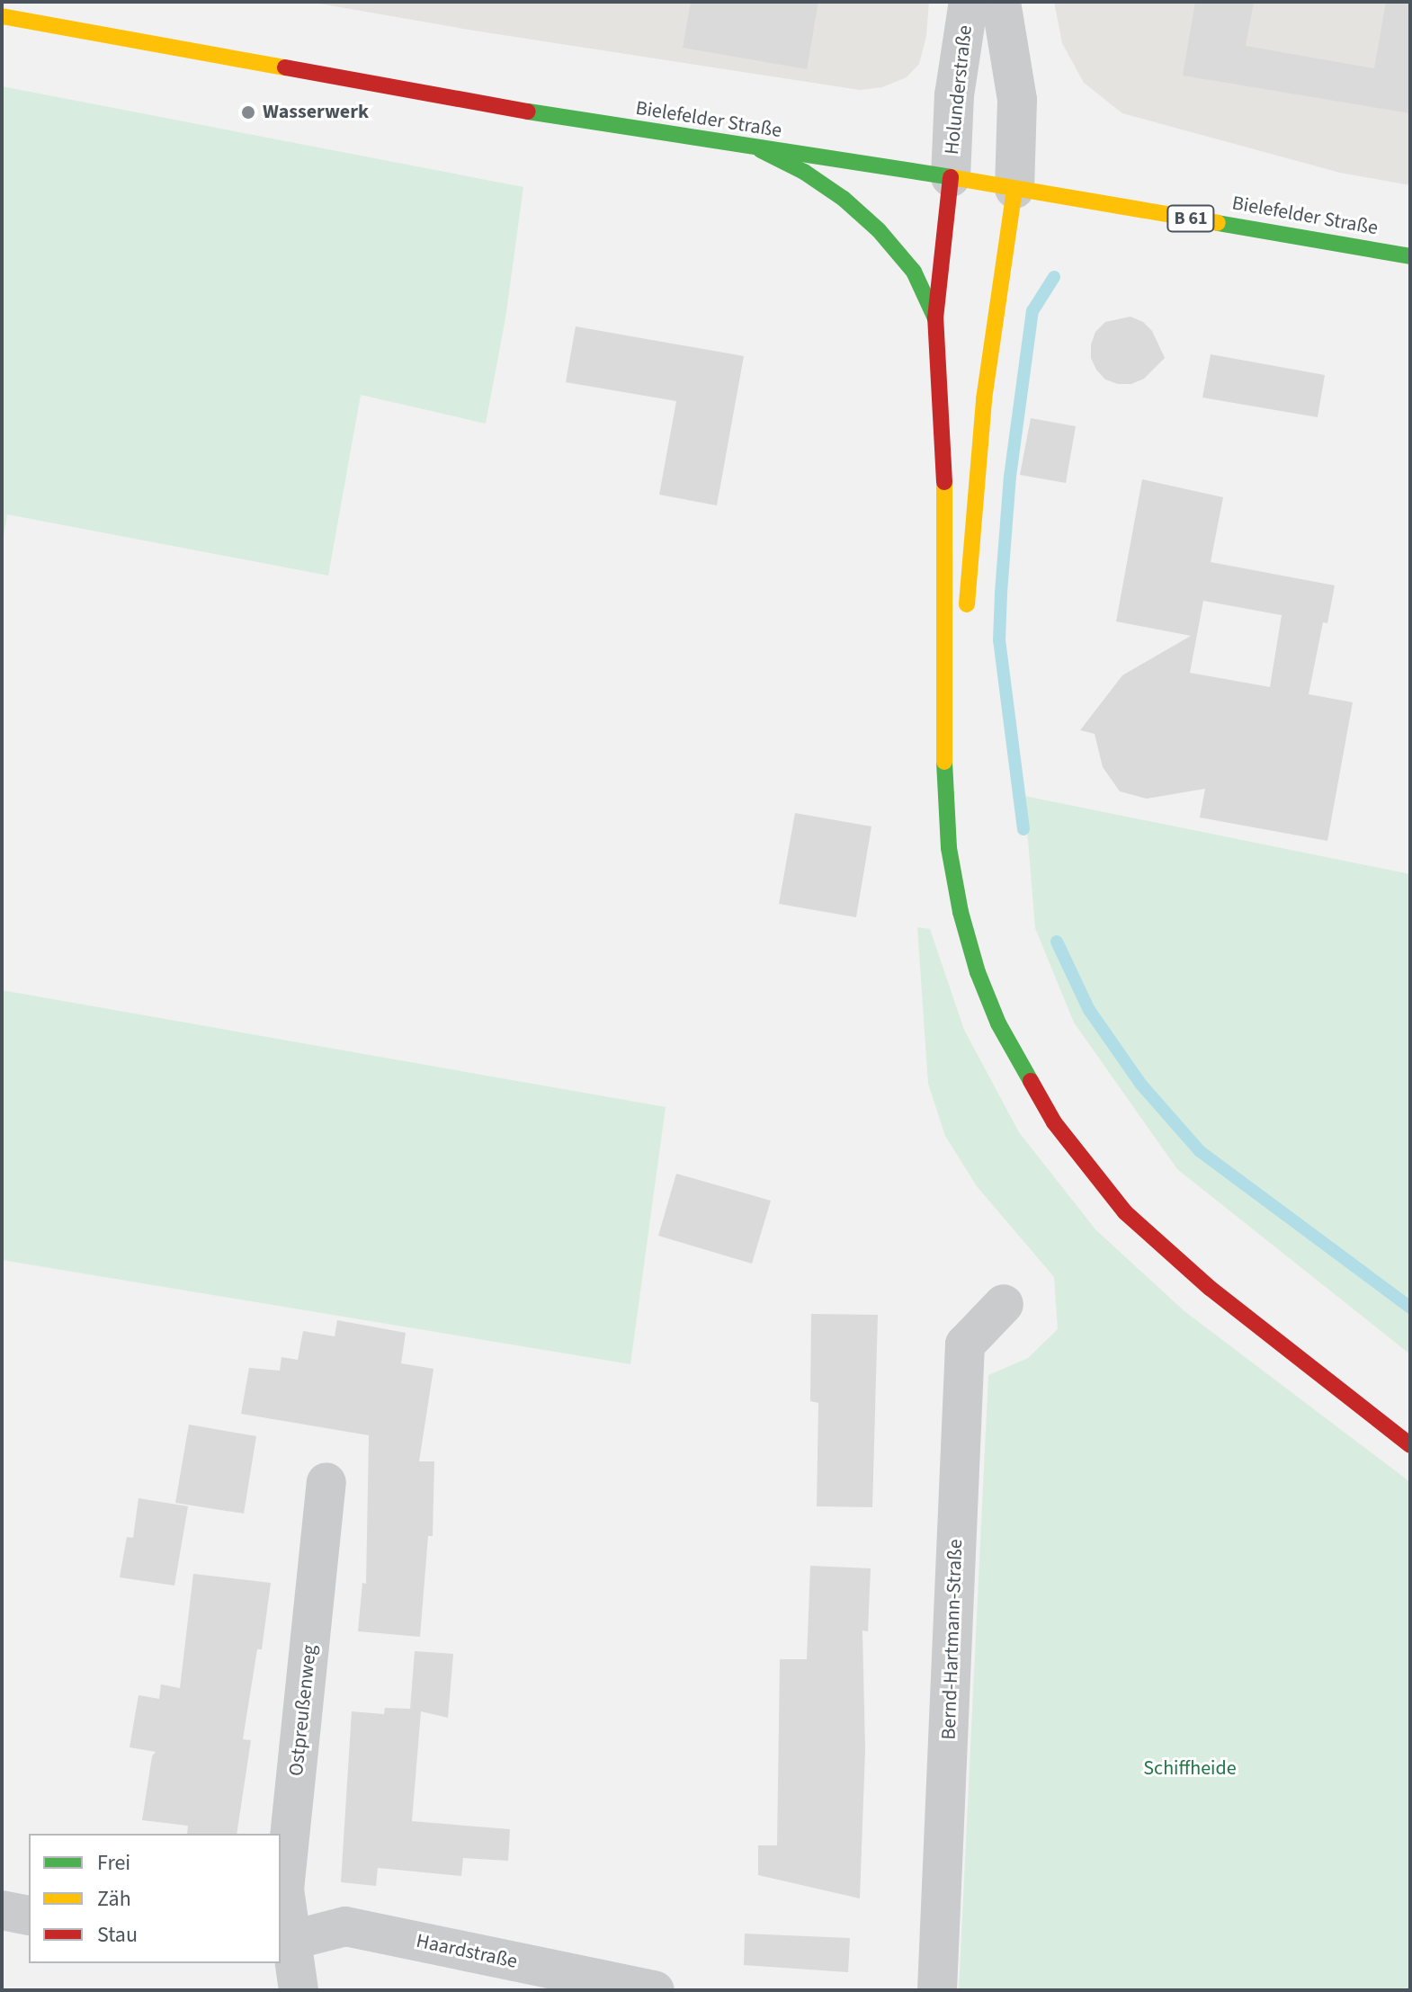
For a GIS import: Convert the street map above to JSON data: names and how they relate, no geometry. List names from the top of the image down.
{
  "streets": {
    "main road": ["Bielefelder Straße", "B 61"],
    "street": [
      "Holunderstraße",
      "Bernd-Hartmann-Straße",
      "Ostpreußenweg",
      "Haardstraße"
    ]
  },
  "crossings": [
    ["Holunderstraße", "Bielefelder Straße"],
    ["Ostpreußenweg", "Haardstraße"]
  ],
  "parks": ["Schiffheide"],
  "places": ["Wasserwerk"],
  "legend": ["Frei", "Zäh", "Stau"]
}
